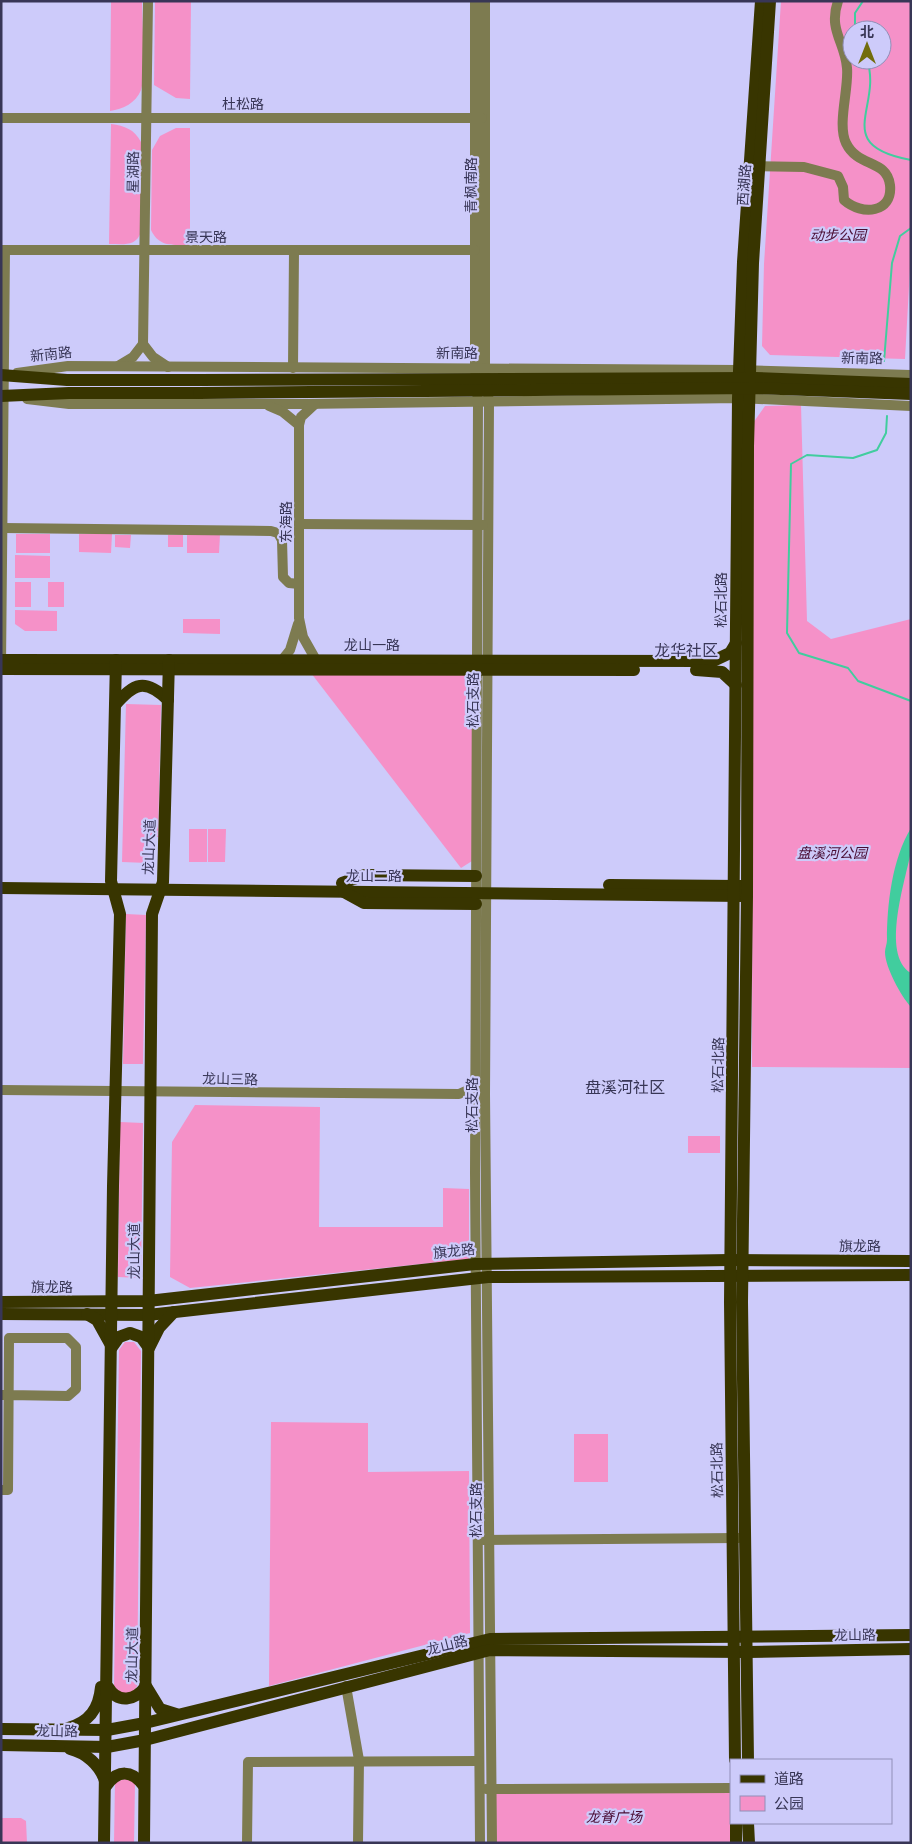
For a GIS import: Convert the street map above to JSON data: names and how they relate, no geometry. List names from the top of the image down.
{
  "streets": {
    "main road": [
      "西湖路",
      "新南路",
      "松石北路",
      "龙山一路",
      "龙山大道",
      "龙山二路",
      "旗龙路",
      "龙山路"
    ],
    "street": [
      "杜松路",
      "星湖路",
      "青枫南路",
      "景天路",
      "东海路",
      "松石支路",
      "龙山三路"
    ]
  },
  "crossings": [
    ["杜松路", "星湖路"],
    ["杜松路", "青枫南路"],
    ["星湖路", "景天路"],
    ["青枫南路", "景天路"],
    ["青枫南路", "新南路"],
    ["青枫南路", "松石支路"],
    ["西湖路", "新南路"],
    ["西湖路", "松石北路"],
    ["新南路", "松石北路"],
    ["新南路", "松石支路"],
    ["松石北路", "龙山一路"],
    ["松石北路", "龙山二路"],
    ["松石北路", "旗龙路"],
    ["松石北路", "龙山路"],
    ["龙山一路", "松石支路"],
    ["龙山一路", "龙山大道"],
    ["松石支路", "龙山二路"],
    ["松石支路", "旗龙路"],
    ["松石支路", "龙山路"],
    ["龙山大道", "龙山二路"],
    ["龙山大道", "龙山三路"],
    ["龙山大道", "旗龙路"],
    ["龙山大道", "龙山路"]
  ],
  "districts": ["龙华社区", "盘溪河社区"],
  "parks": ["动步公园", "盘溪河公园", "龙脊广场"],
  "legend": ["道路", "公园"],
  "north": "top"
}
